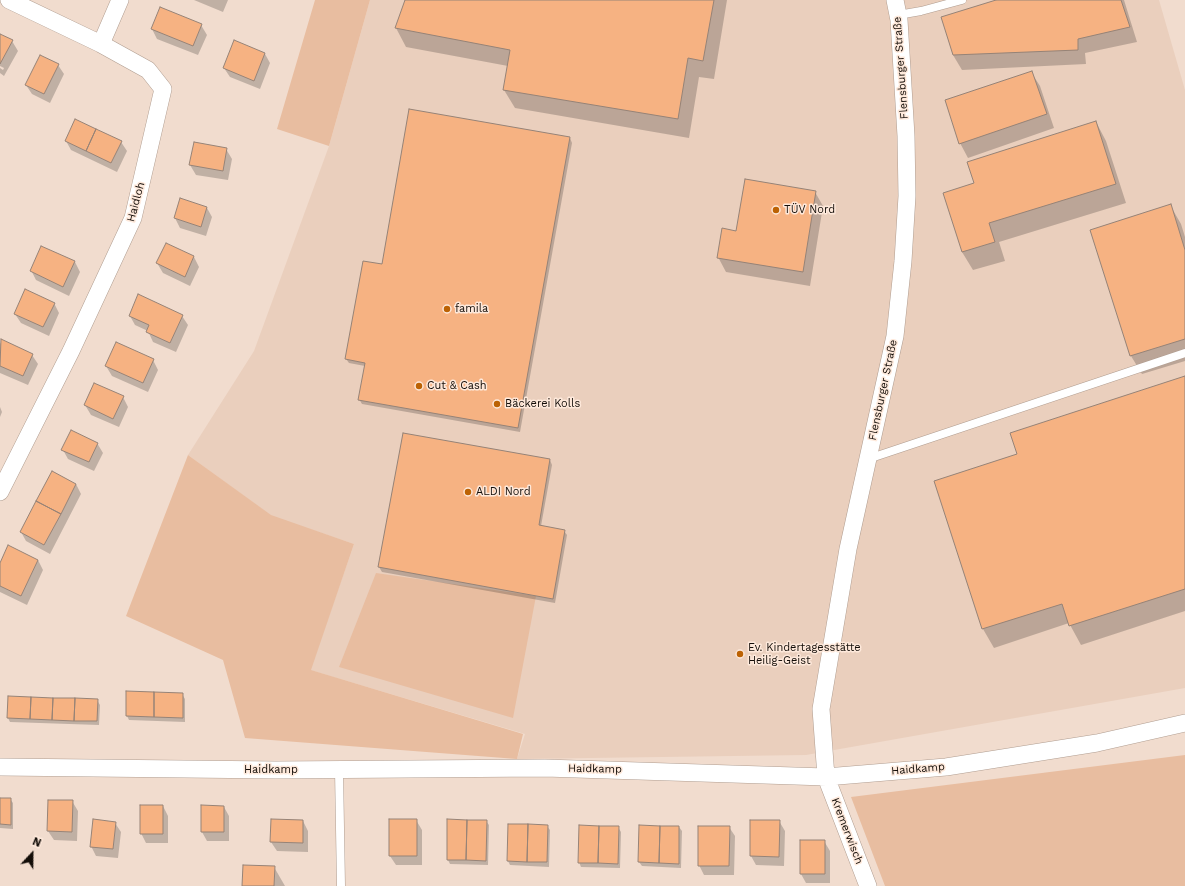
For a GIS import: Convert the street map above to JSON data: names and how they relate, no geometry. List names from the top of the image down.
{
  "streets": {
    "street": [
      "Flensburger Straße",
      "Haidloh",
      "Haidkamp",
      "Kremerwisch"
    ]
  },
  "crossings": [
    ["Flensburger Straße", "Haidkamp"],
    ["Flensburger Straße", "Kremerwisch"],
    ["Haidkamp", "Kremerwisch"]
  ],
  "places": [
    "TÜV Nord",
    "famila",
    "Cut & Cash",
    "Bäckerei Kolls",
    "ALDI Nord",
    "Ev. Kindertagesstätte Heilig-Geist"
  ],
  "north": "top"
}
